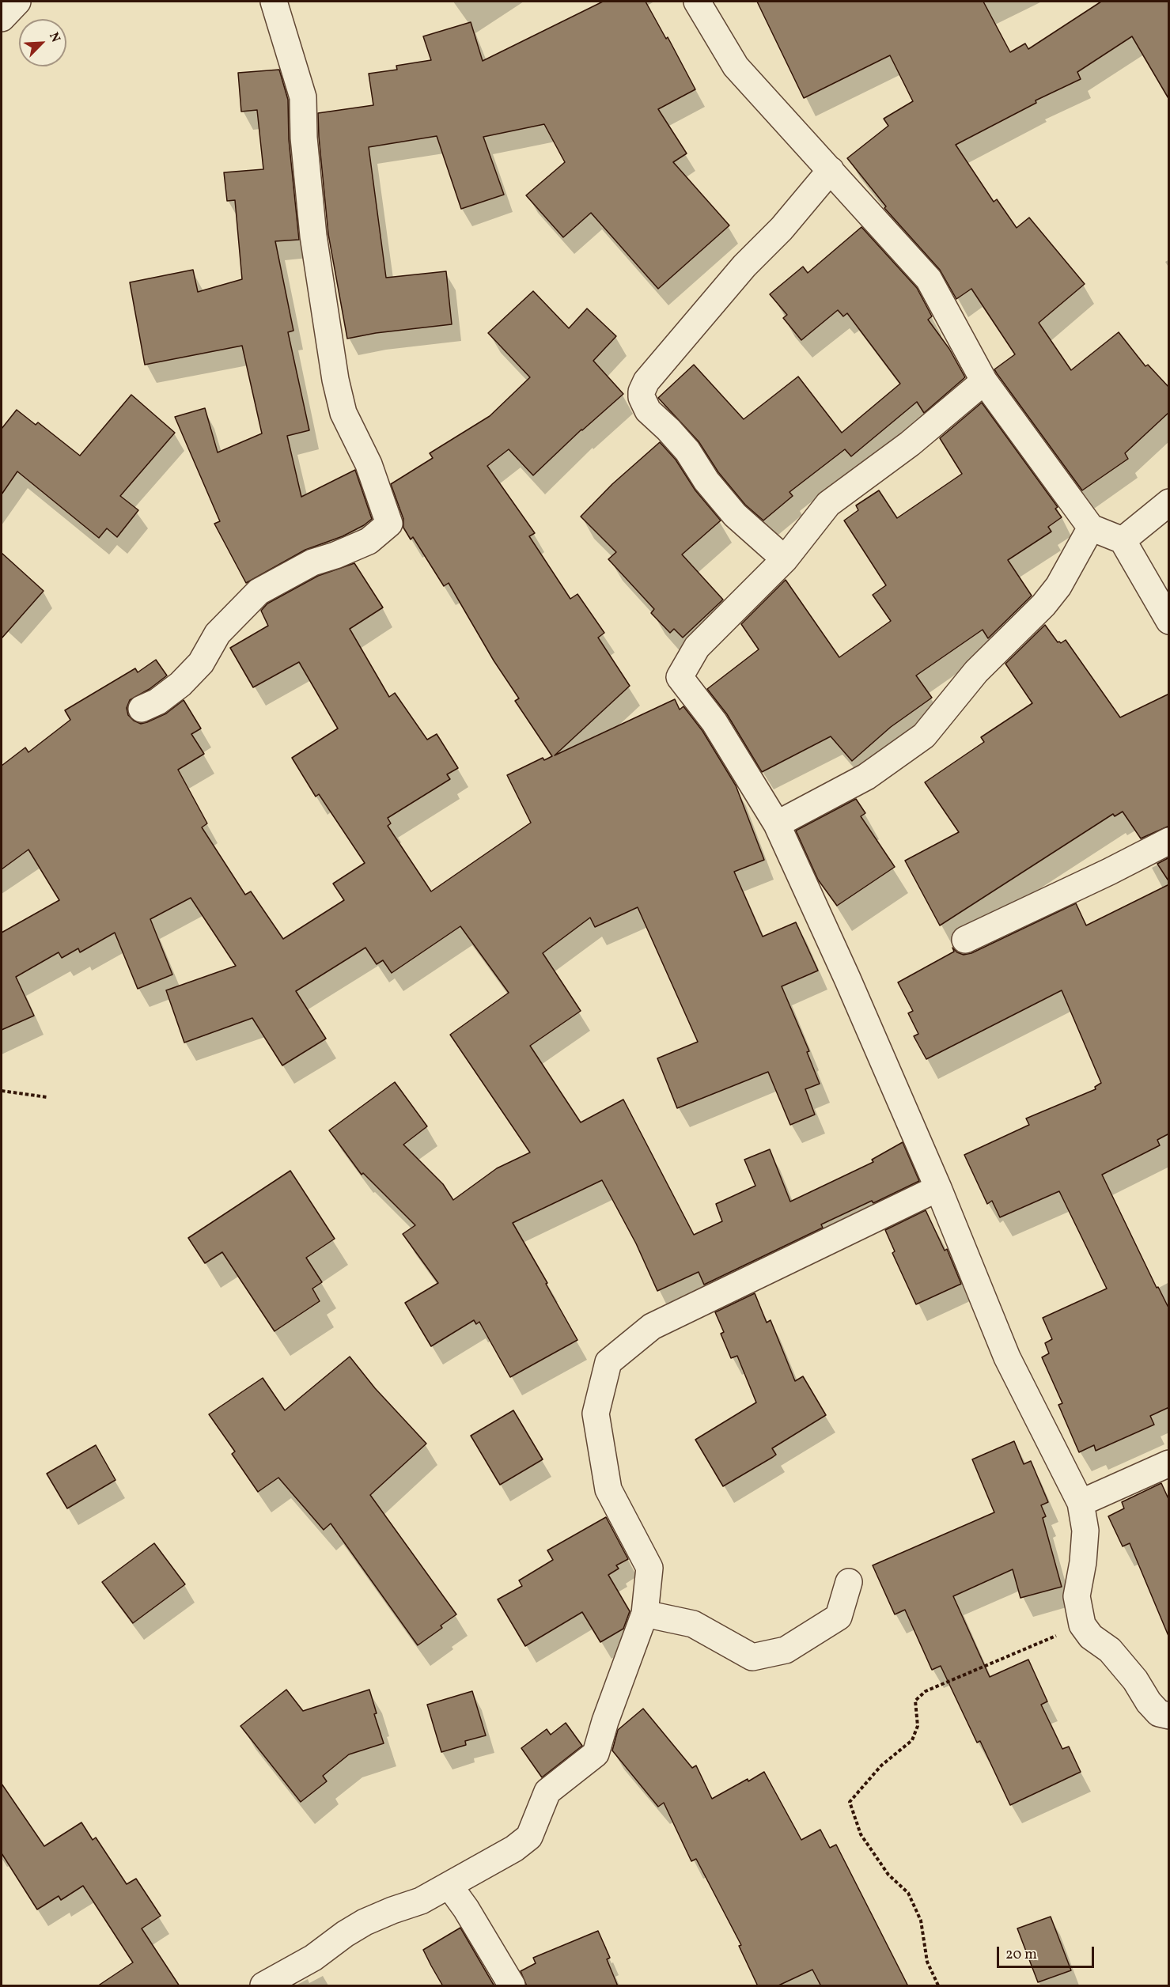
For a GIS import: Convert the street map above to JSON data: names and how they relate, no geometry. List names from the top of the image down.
{
  "scale_bar": "20 m",
  "north": "top right"
}
